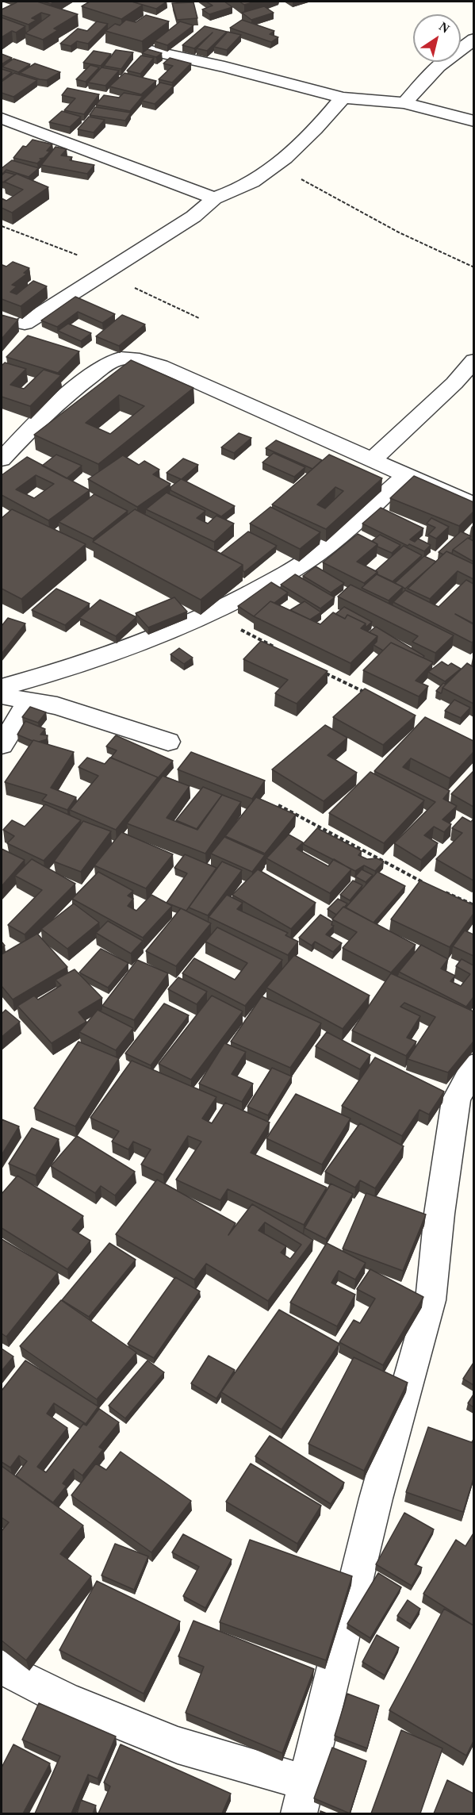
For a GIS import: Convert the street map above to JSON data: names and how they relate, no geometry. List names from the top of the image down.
{
  "north": "top right"
}
